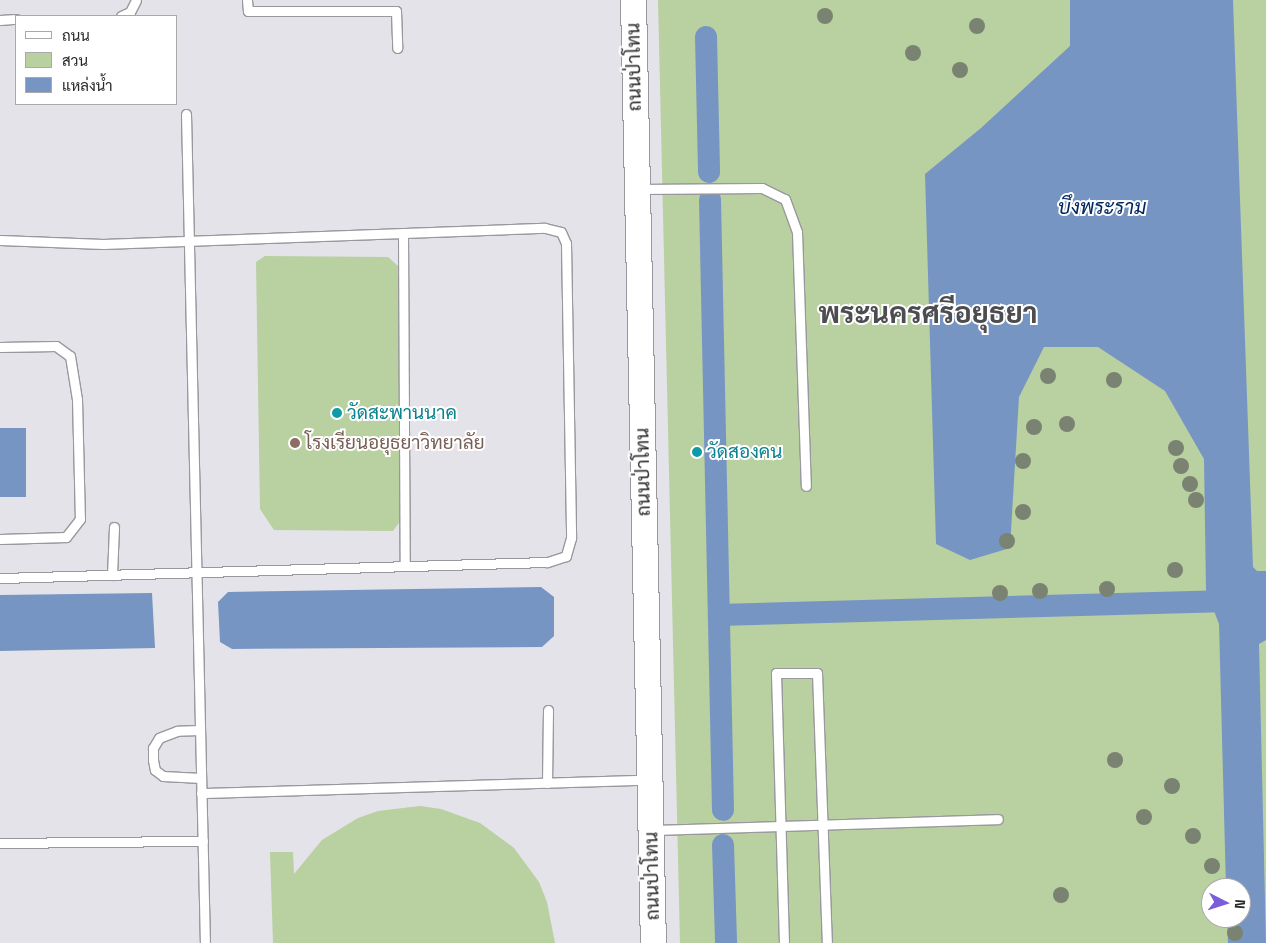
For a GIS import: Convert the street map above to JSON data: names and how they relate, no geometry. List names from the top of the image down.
{
  "streets": {
    "street": ["ถนนป่าโทน"]
  },
  "districts": ["พระนครศรีอยุธยา"],
  "water": ["บึงพระราม"],
  "places": ["วัดสะพานนาค", "โรงเรียนอยุธยาวิทยาลัย", "วัดสองคน"],
  "legend": ["ถนน", "สวน", "แหล่งน้ำ"],
  "north": "right"
}
